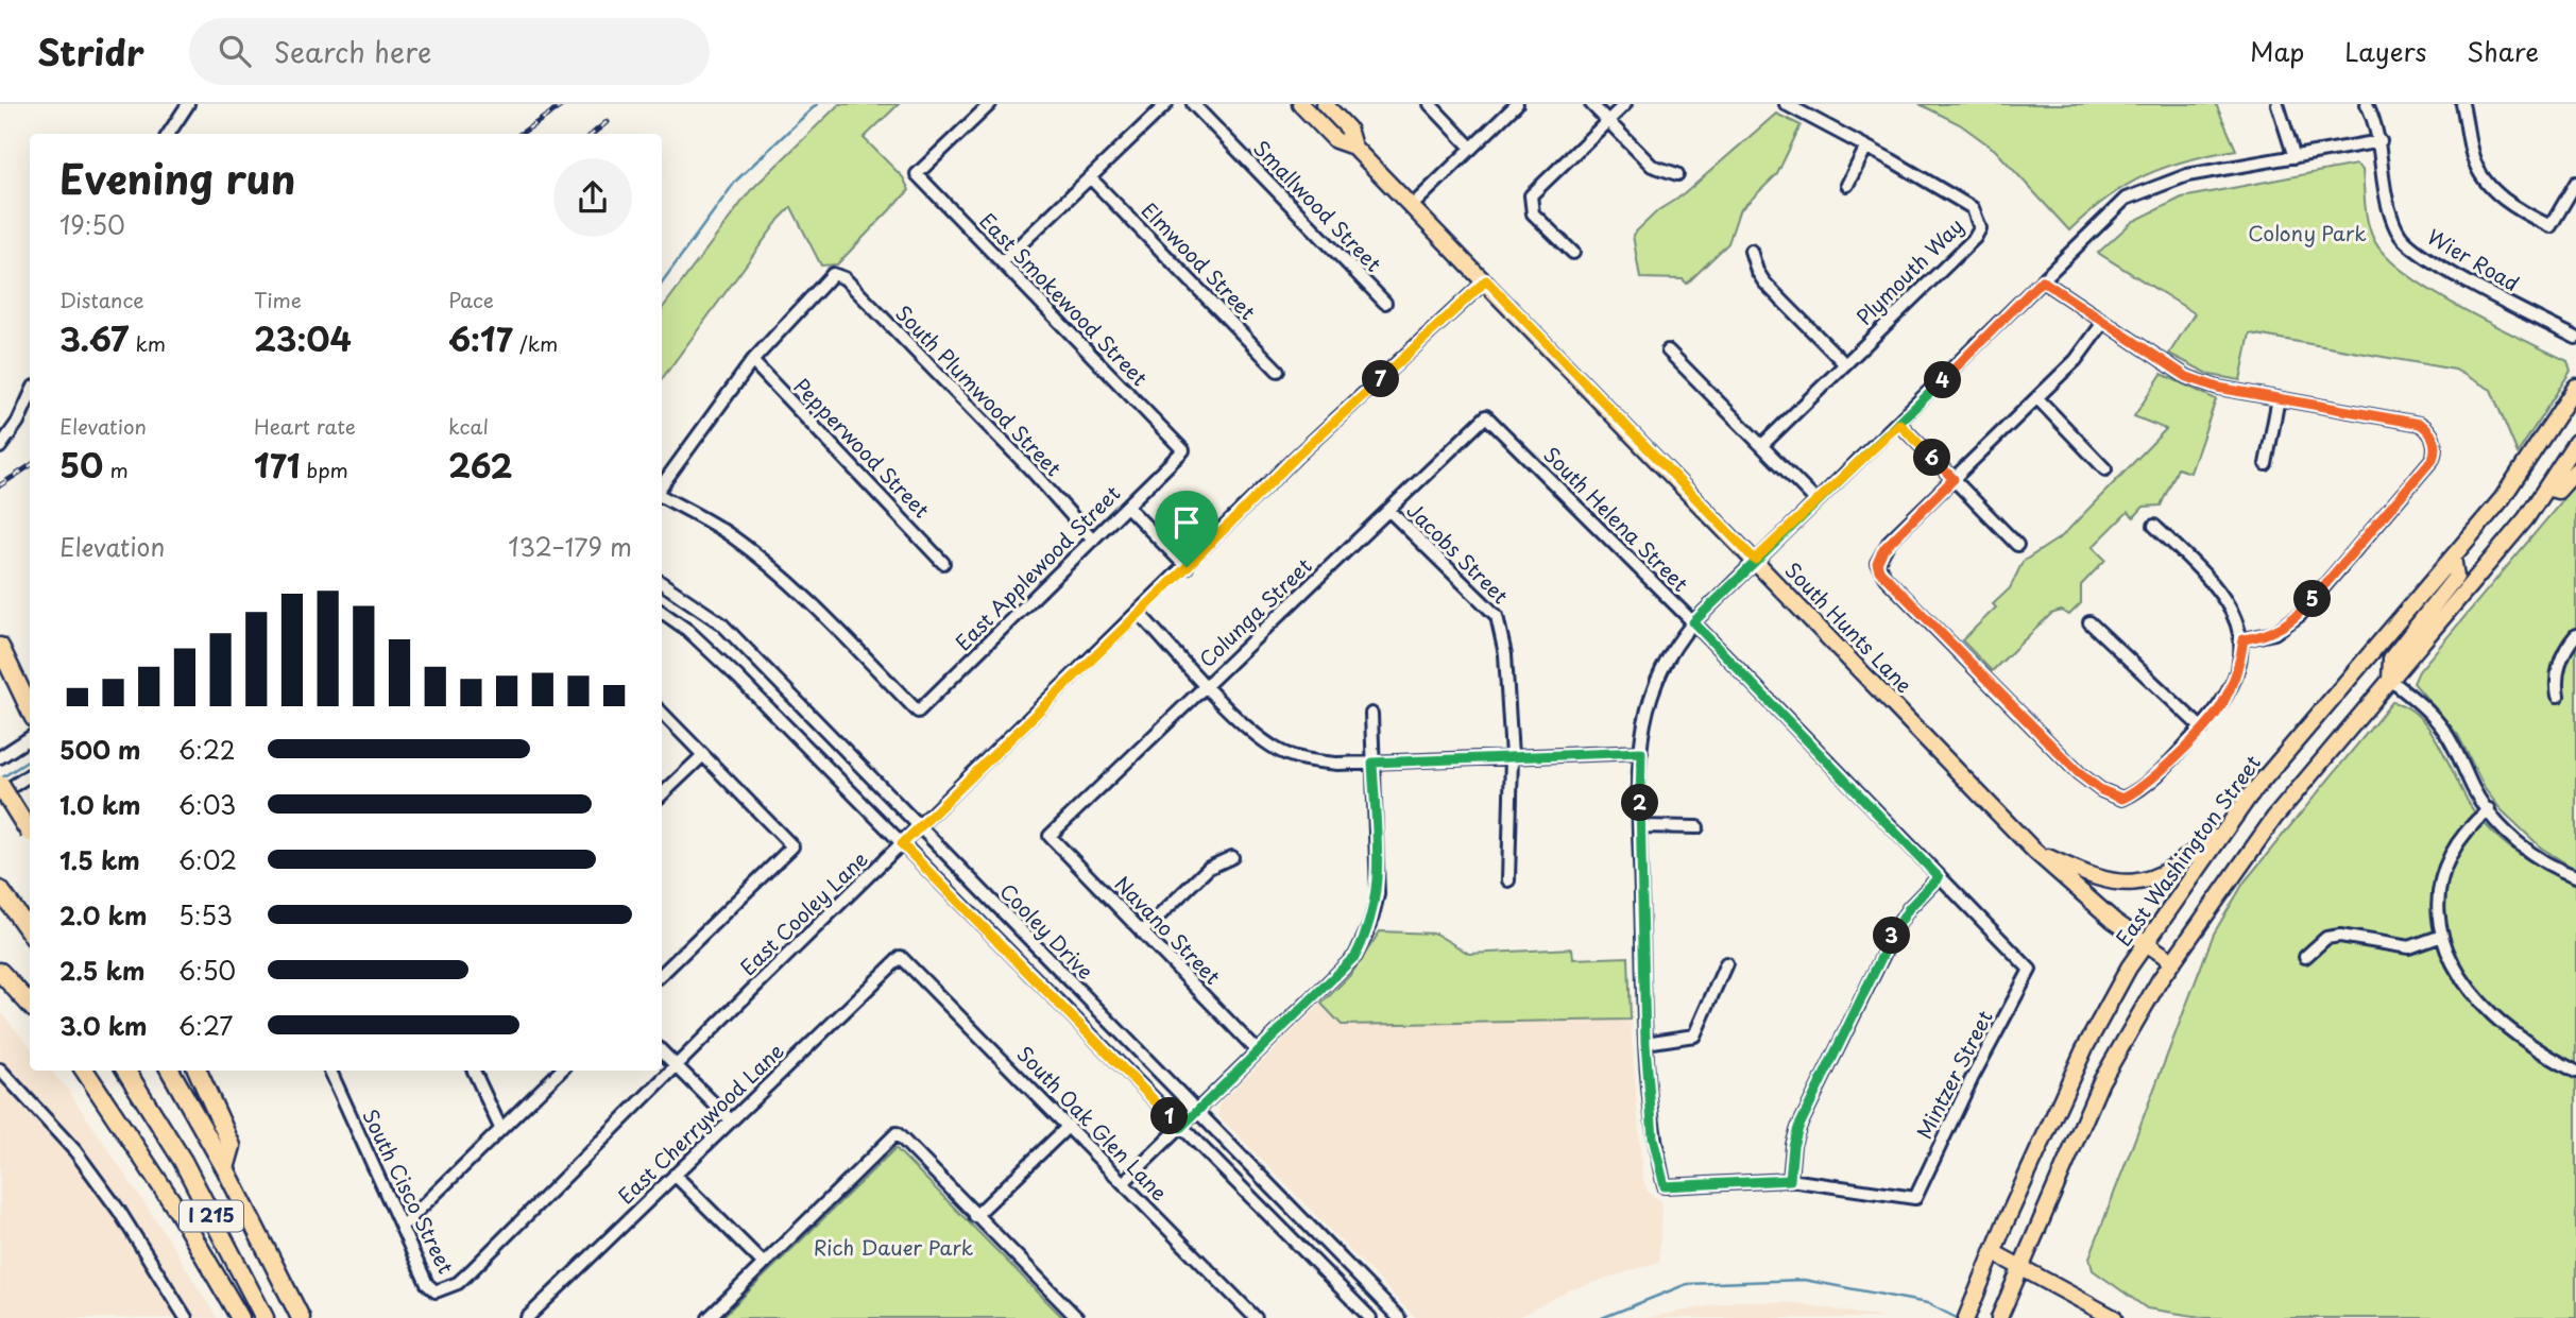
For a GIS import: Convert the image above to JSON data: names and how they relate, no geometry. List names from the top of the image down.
{
  "streets": {
    "highway": ["I 215"],
    "main road": ["South Hunts Lane", "East Washington Street"],
    "street": [
      "Smallwood Street",
      "Wier Road",
      "Elmwood Street",
      "Plymouth Way",
      "East Smokewood Street",
      "South Plumwood Street",
      "Pepperwood Street",
      "South Helena Street",
      "Jacobs Street",
      "East Applewood Street",
      "Colunga Street",
      "East Cooley Lane",
      "Navano Street",
      "Cooley Drive",
      "Mintzer Street",
      "East Cherrywood Lane",
      "South Oak Glen Lane",
      "South Cisco Street"
    ]
  },
  "crossings": [
    ["East Smokewood Street", "East Applewood Street"],
    ["South Plumwood Street", "Pepperwood Street"],
    ["South Plumwood Street", "East Applewood Street"],
    ["South Helena Street", "Colunga Street"],
    ["South Helena Street", "Mintzer Street"],
    ["Jacobs Street", "Colunga Street"],
    ["Colunga Street", "Navano Street"],
    ["South Hunts Lane", "East Washington Street"],
    ["South Hunts Lane", "East Cooley Lane"],
    ["East Cooley Lane", "Cooley Drive"],
    ["East Cooley Lane", "South Cisco Street"],
    ["East Cherrywood Lane", "South Oak Glen Lane"]
  ],
  "parks": ["Colony Park", "Rich Dauer Park"],
  "page": {
    "header": "Stridr",
    "search": "Search here",
    "nav": ["Map", "Layers", "Share"],
    "heading": ["Evening run", "19:50"],
    "stats": [
      ["Distance", "3.67 km"],
      ["Time", "23:04"],
      ["Pace", "6:17 /km"],
      ["Elevation", "50 m"],
      ["Heart rate", "171 bpm"],
      ["kcal", "262"]
    ],
    "pins": [
      "7",
      "4",
      "6",
      "5",
      "2",
      "3",
      "1"
    ],
    "chart": ["Elevation", "132–179 m"],
    "list": [
      {
        "name": "500 m",
        "note": "6:22"
      },
      {
        "name": "1.0 km",
        "note": "6:03"
      },
      {
        "name": "1.5 km",
        "note": "6:02"
      },
      {
        "name": "2.0 km",
        "note": "5:53"
      },
      {
        "name": "2.5 km",
        "note": "6:50"
      },
      {
        "name": "3.0 km",
        "note": "6:27"
      }
    ]
  }
}
